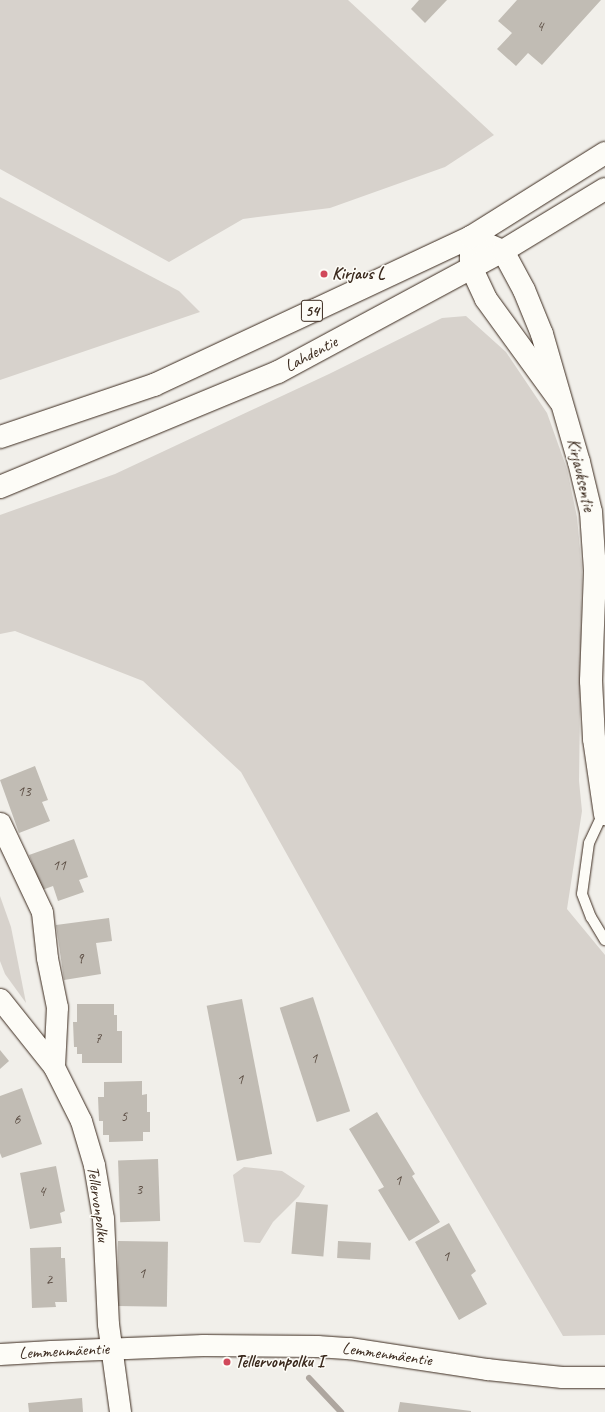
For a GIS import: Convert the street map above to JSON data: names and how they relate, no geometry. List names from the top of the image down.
{
  "streets": {
    "main road": ["54", "Lahdentie", "Kirjauksentie"],
    "street": ["Tellervonpolku", "Lemmenmäentie"]
  },
  "crossings": [
    ["54", "Kirjauksentie"],
    ["Lahdentie", "Kirjauksentie"],
    ["Tellervonpolku", "Lemmenmäentie"]
  ],
  "places": ["Kirjaus L", "Tellervonpolku I"],
  "house_numbers": [
    "4",
    "13",
    "11",
    "9",
    "7",
    "1",
    "1",
    "5",
    "6",
    "1",
    "3",
    "4",
    "1",
    "1",
    "2"
  ]
}
